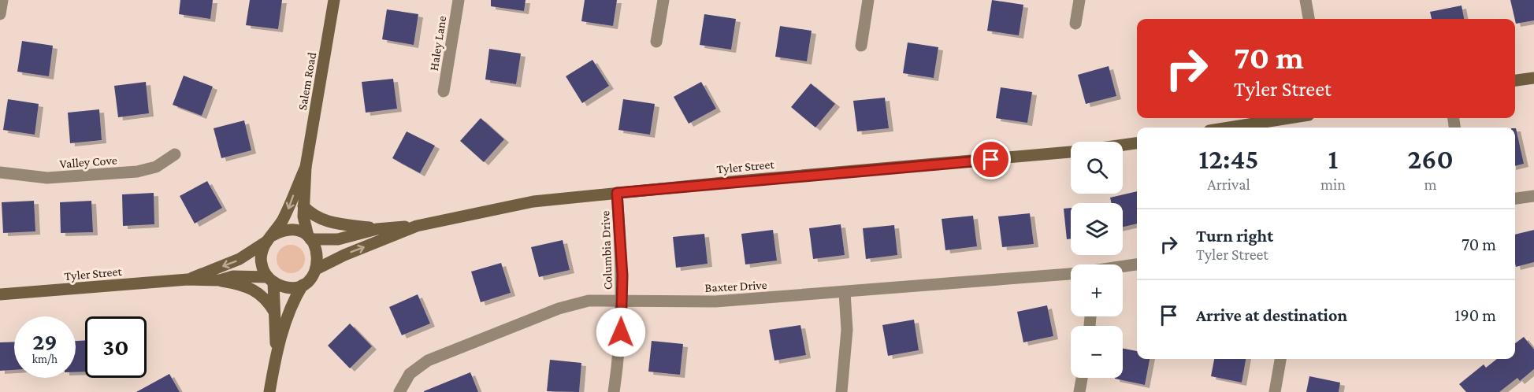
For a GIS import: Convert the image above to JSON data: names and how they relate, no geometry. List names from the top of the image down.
{
  "streets": {
    "street": [
      "Haley Lane",
      "Salem Road",
      "Valley Cove",
      "Tyler Street",
      "Columbia Drive",
      "Baxter Drive"
    ]
  },
  "crossings": [
    ["Salem Road", "Tyler Street"],
    ["Tyler Street", "Columbia Drive"],
    ["Columbia Drive", "Baxter Drive"]
  ],
  "page": {
    "turn": ["70 m", "Tyler Street"],
    "eta": [
      "12:45",
      "Arrival",
      "1",
      "min",
      "260",
      "m"
    ],
    "map_buttons": ["+", "−"],
    "list": [
      {
        "name": "Turn right",
        "note": "Tyler Street",
        "value": "70 m"
      },
      {
        "name": "Arrive at destination",
        "value": "190 m"
      }
    ],
    "speed": "29 km/h",
    "limit": "30"
  }
}
